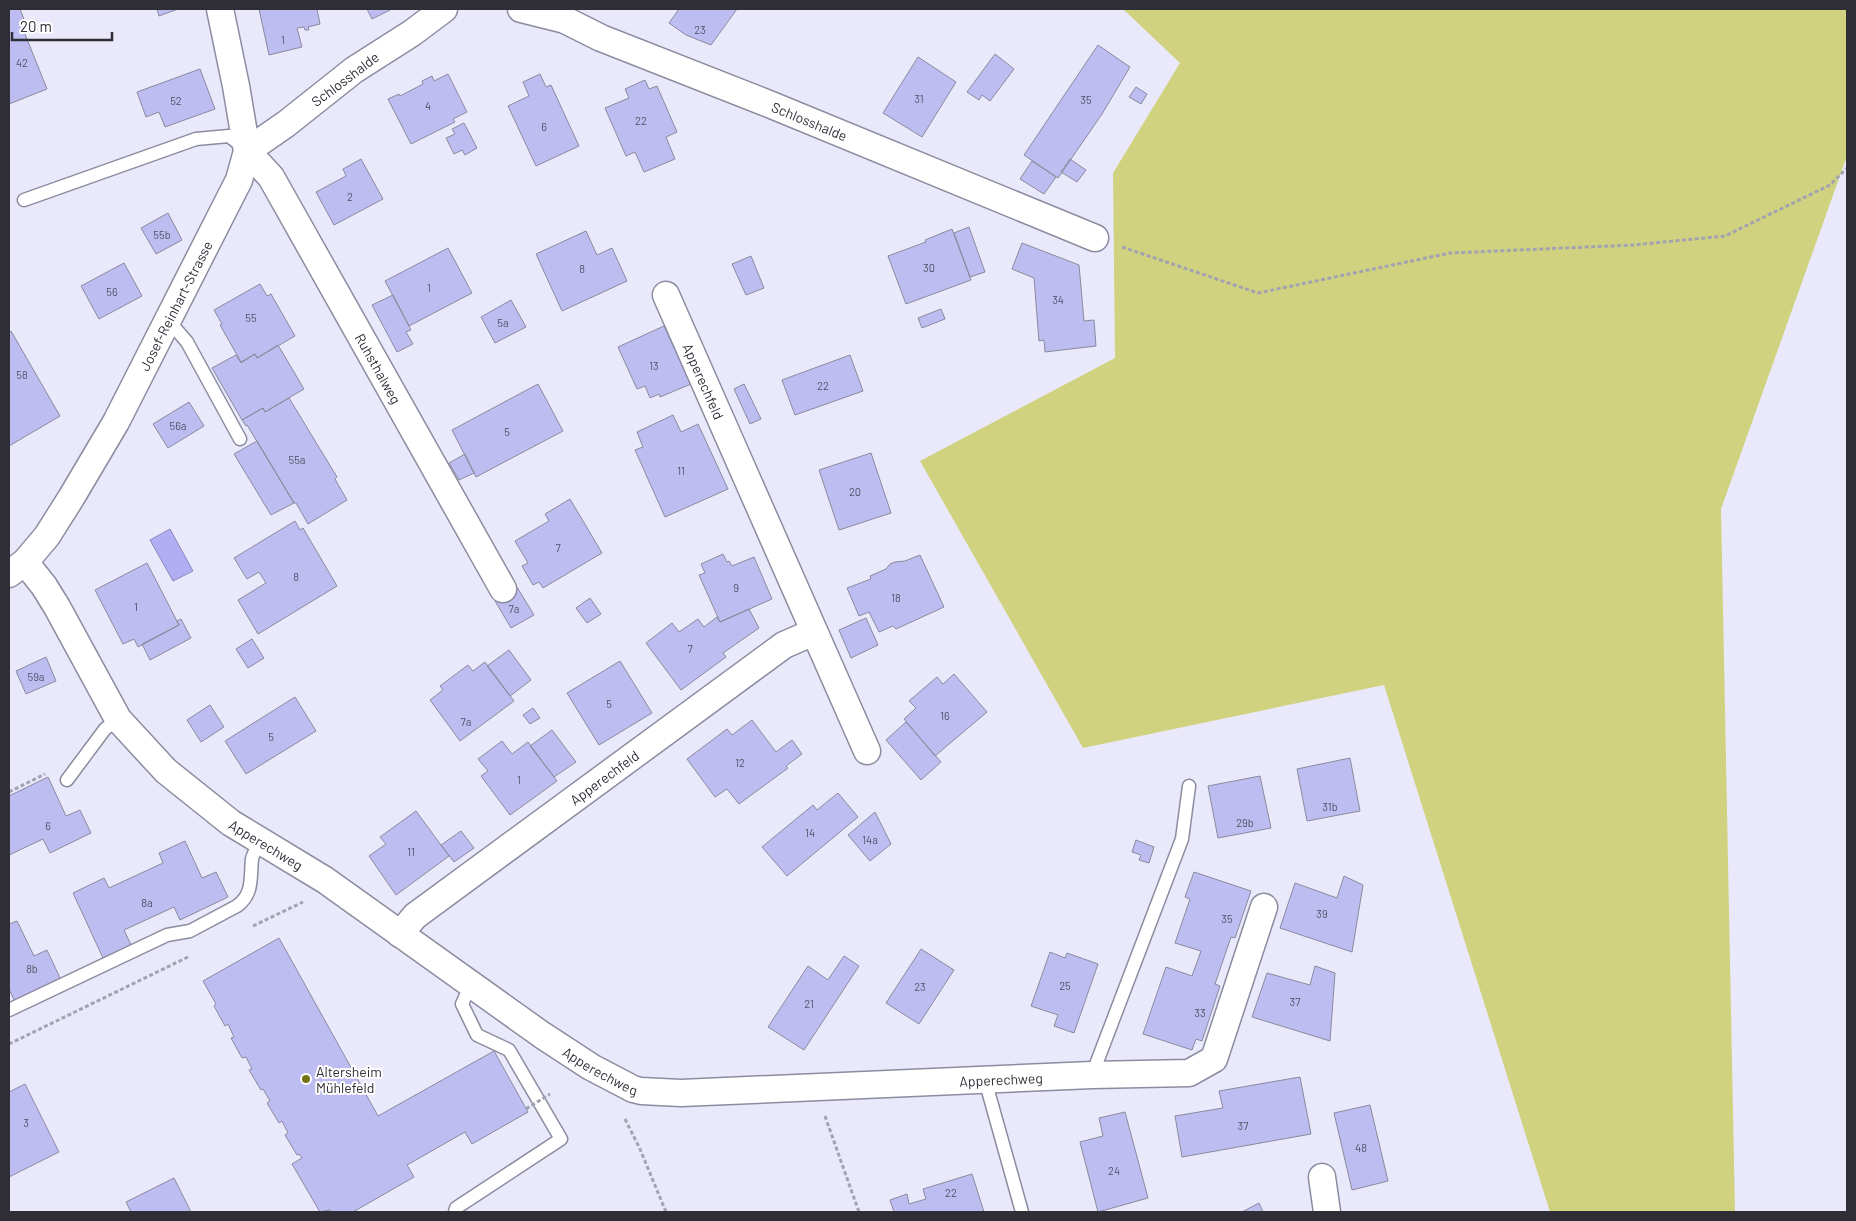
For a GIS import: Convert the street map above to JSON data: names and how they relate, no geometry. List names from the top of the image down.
{
  "streets": {
    "street": [
      "Schlosshalde",
      "Josef-Reinhart-Strasse",
      "Ruhsthalweg",
      "Apperechfeld",
      "Apperechweg"
    ]
  },
  "crossings": [
    ["Schlosshalde", "Josef-Reinhart-Strasse"],
    ["Schlosshalde", "Ruhsthalweg"],
    ["Josef-Reinhart-Strasse", "Ruhsthalweg"],
    ["Josef-Reinhart-Strasse", "Apperechweg"],
    ["Apperechfeld", "Apperechweg"]
  ],
  "places": ["Altersheim Mühlefeld"],
  "house_numbers": [
    "23",
    "1",
    "42",
    "31",
    "35",
    "52",
    "4",
    "22",
    "6",
    "2",
    "55b",
    "30",
    "8",
    "1",
    "56",
    "34",
    "55",
    "5a",
    "13",
    "58",
    "22",
    "56a",
    "5",
    "55a",
    "11",
    "20",
    "7",
    "8",
    "9",
    "18",
    "1",
    "7a",
    "7",
    "59a",
    "5",
    "16",
    "7a",
    "5",
    "12",
    "1",
    "31b",
    "29b",
    "6",
    "14",
    "14a",
    "11",
    "8a",
    "39",
    "35",
    "8b",
    "25",
    "23",
    "37",
    "21",
    "33",
    "3",
    "37",
    "48",
    "24",
    "22"
  ],
  "scale_bar": "20 m"
}
